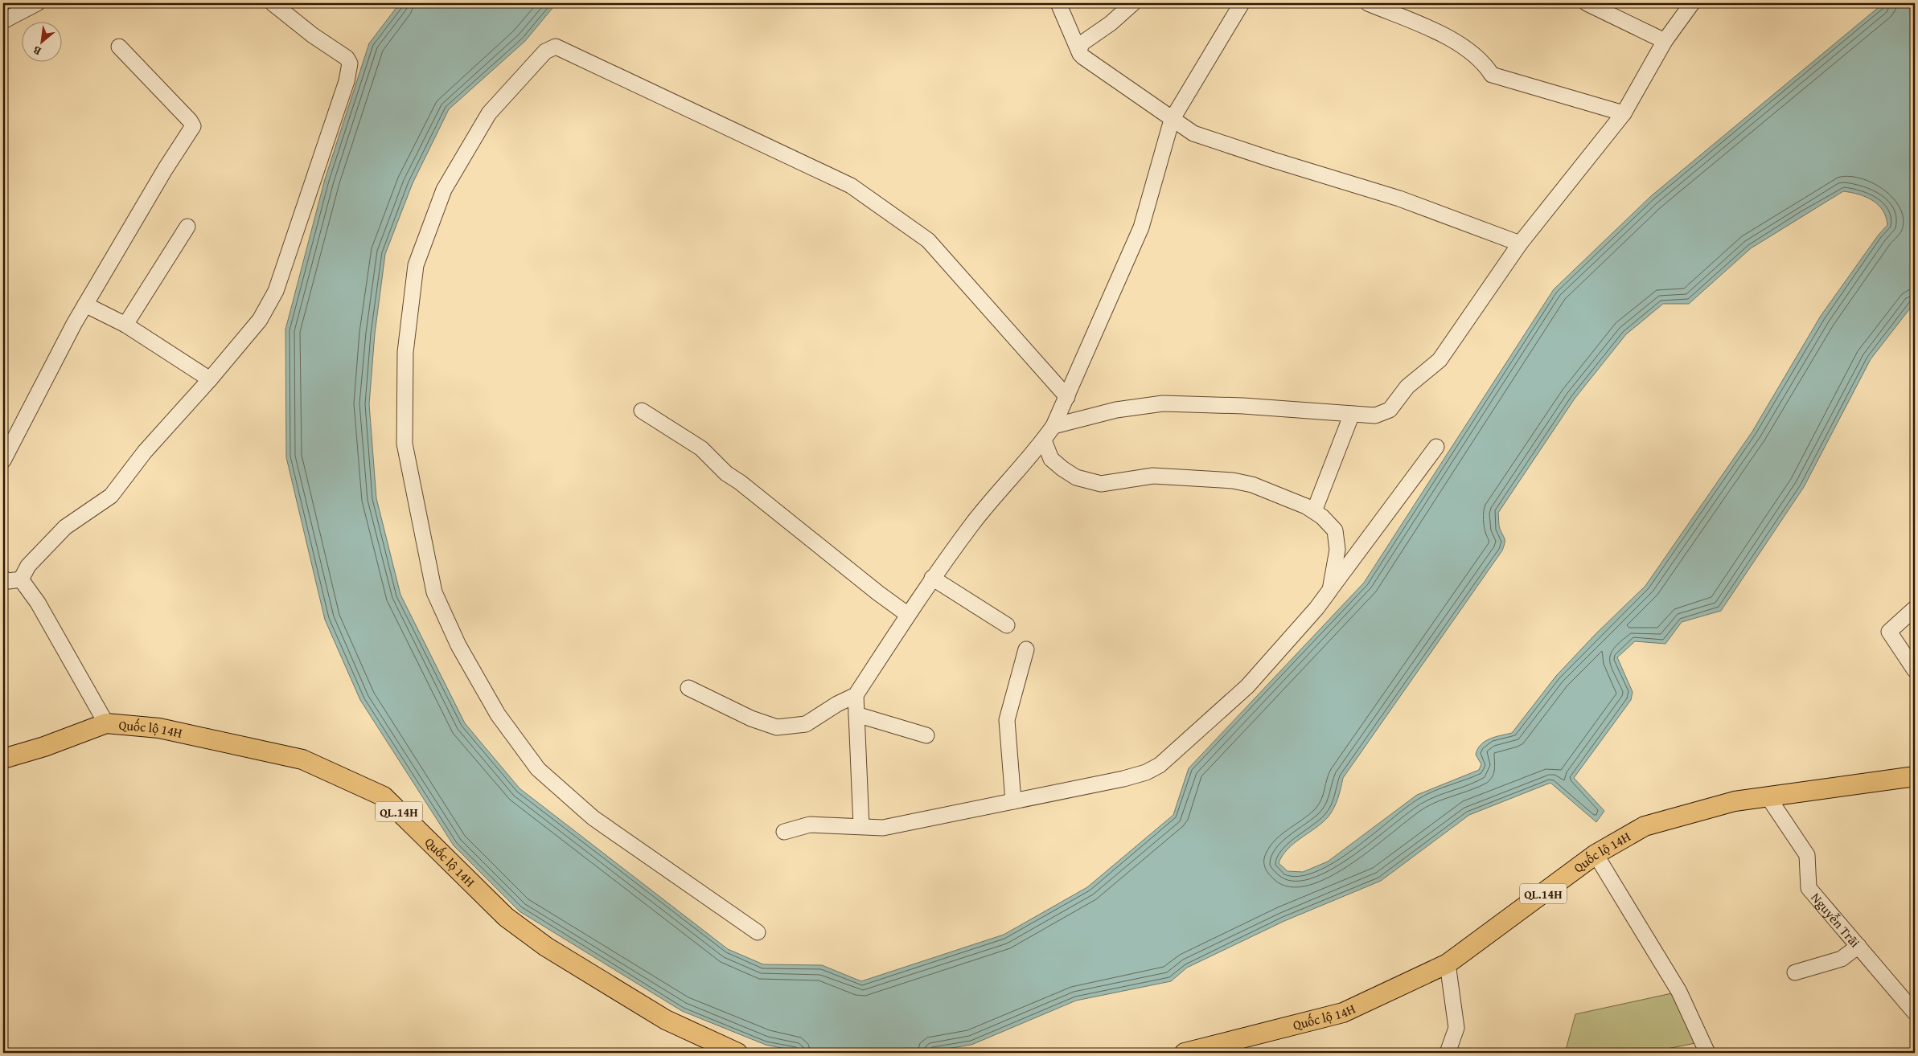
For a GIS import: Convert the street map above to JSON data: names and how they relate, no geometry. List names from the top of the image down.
{
  "streets": {
    "main road": ["Quốc lộ 14H", "QL.14H"],
    "street": ["Nguyễn Trãi"]
  },
  "crossings": [
    ["Quốc lộ 14H", "Nguyễn Trãi"]
  ],
  "north": "bottom left"
}
